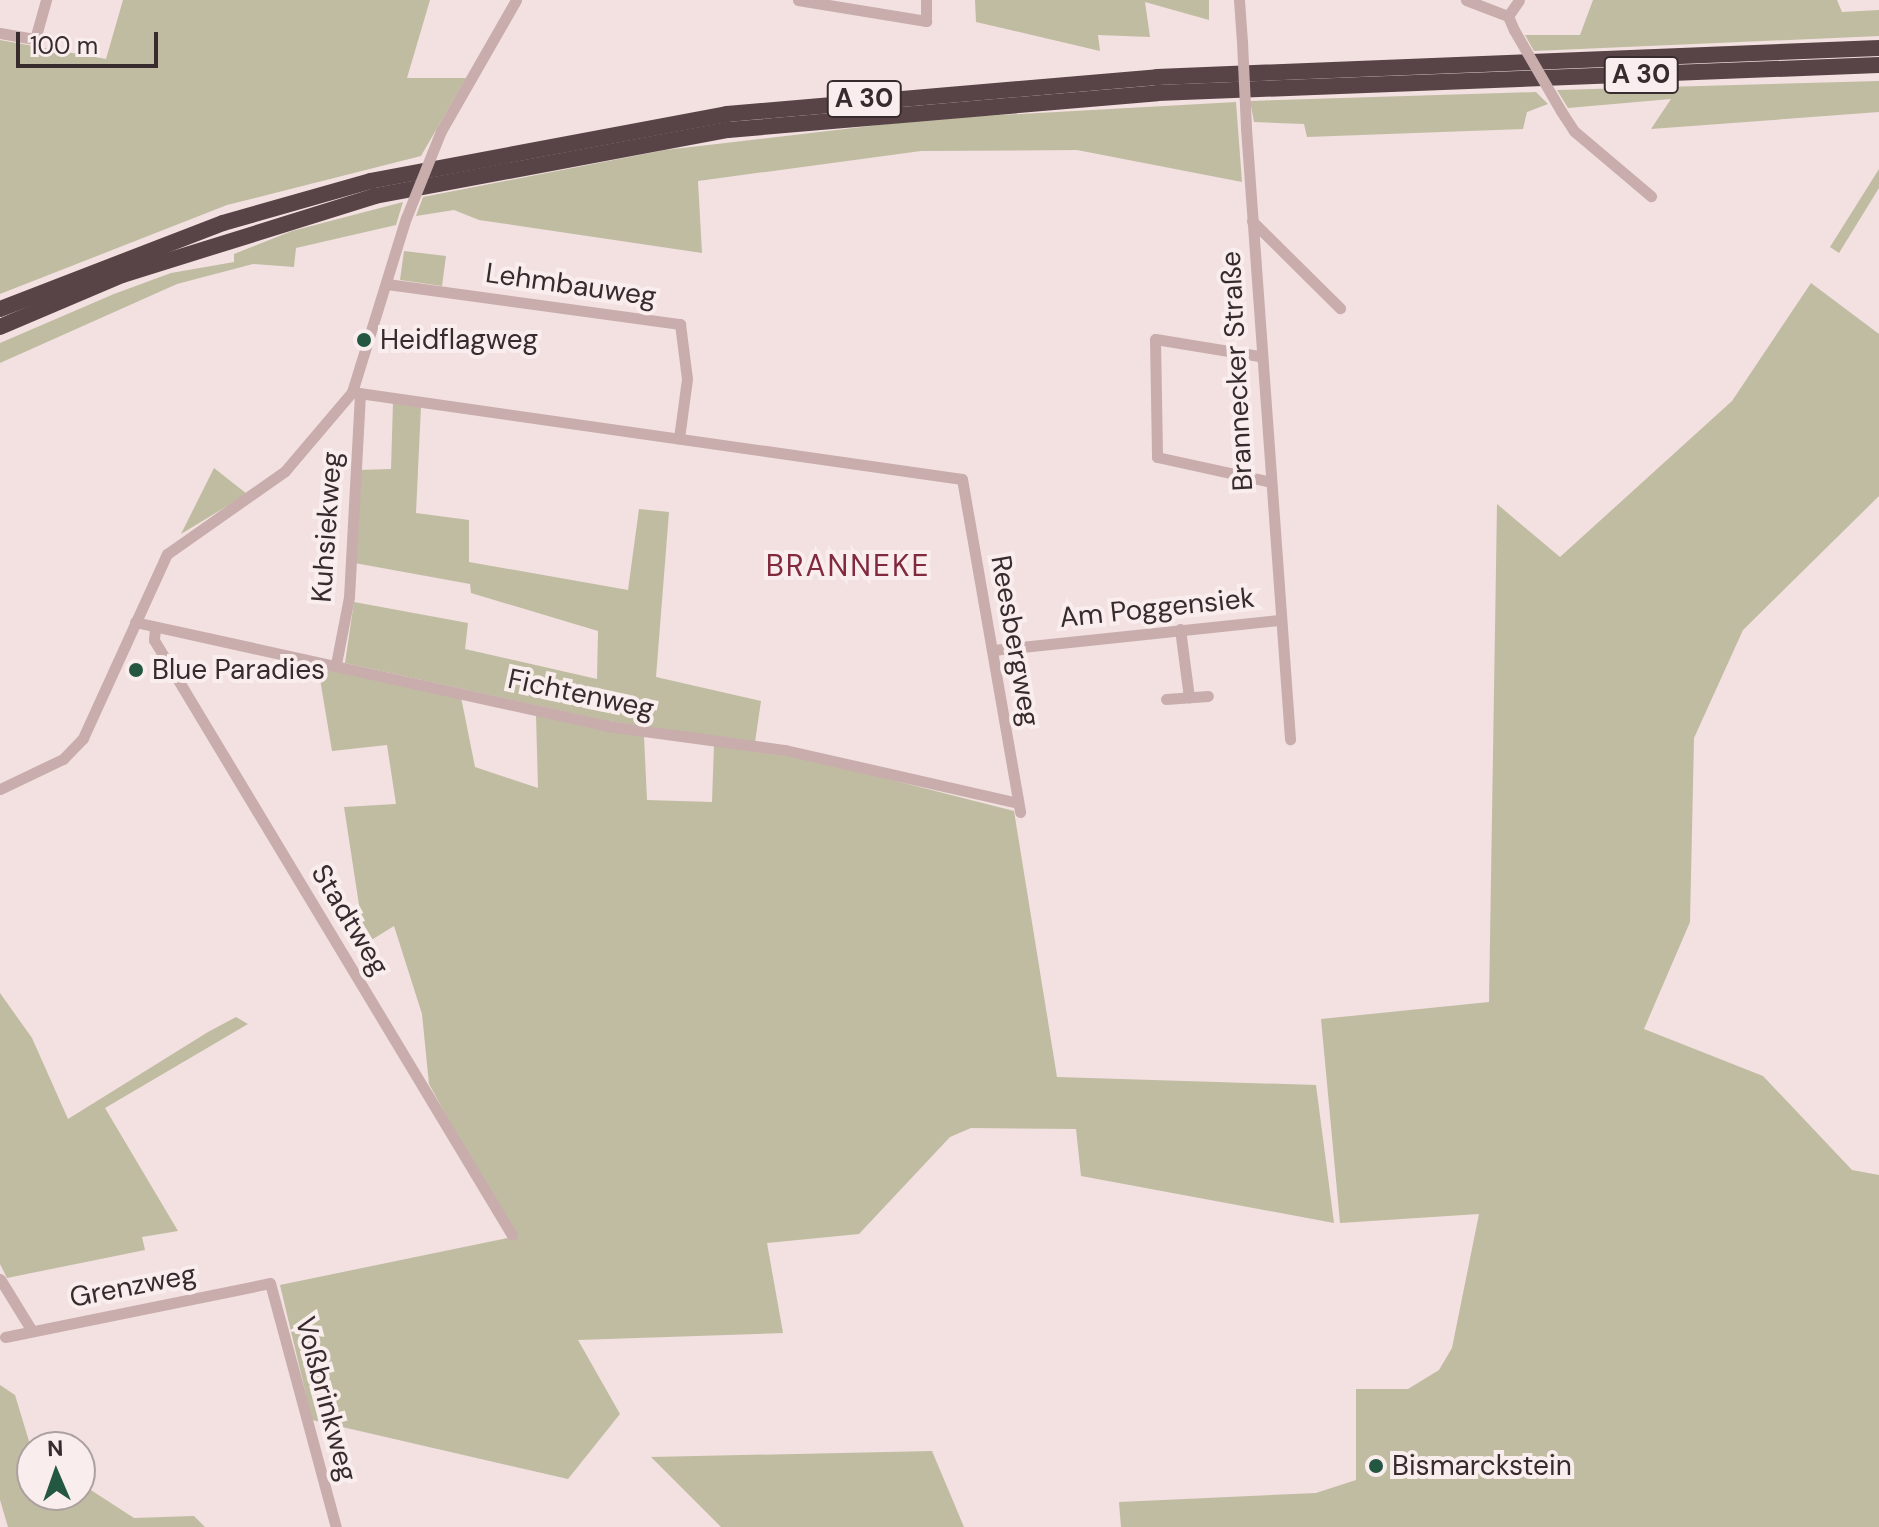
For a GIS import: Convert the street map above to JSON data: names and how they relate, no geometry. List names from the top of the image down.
{
  "streets": {
    "highway": ["A 30"],
    "street": [
      "Lehmbauweg",
      "Brannecker Straße",
      "Kuhsiekweg",
      "Am Poggensiek",
      "Reesbergweg",
      "Fichtenweg",
      "Stadtweg",
      "Grenzweg",
      "Voßbrinkweg"
    ]
  },
  "crossings": [
    ["Lehmbauweg", "Reesbergweg"],
    ["Brannecker Straße", "Am Poggensiek"],
    ["Kuhsiekweg", "Fichtenweg"],
    ["Am Poggensiek", "Reesbergweg"],
    ["Reesbergweg", "Fichtenweg"],
    ["Fichtenweg", "Stadtweg"],
    ["Grenzweg", "Voßbrinkweg"]
  ],
  "districts": ["BRANNEKE"],
  "places": ["Heidflagweg", "Blue Paradies", "Bismarckstein"],
  "scale_bar": "100 m",
  "north": "top"
}
